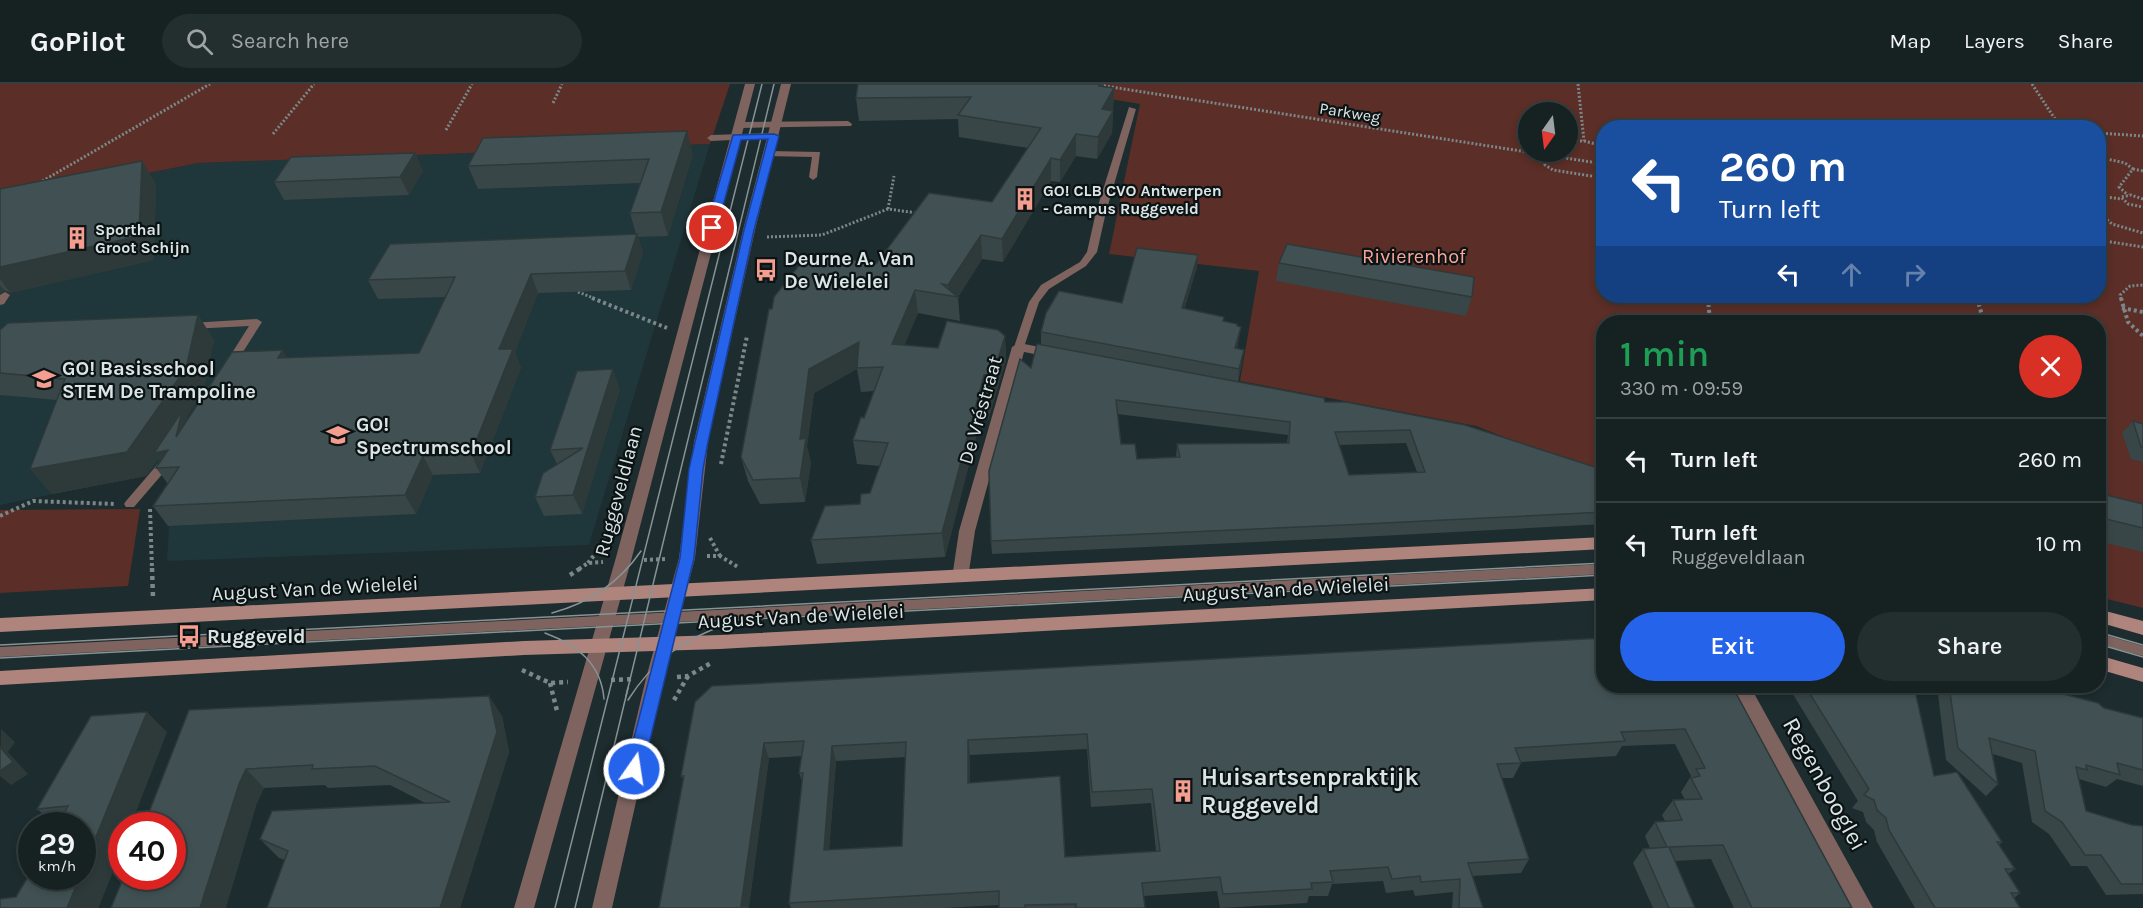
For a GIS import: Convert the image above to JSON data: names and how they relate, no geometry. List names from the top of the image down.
{
  "streets": {
    "main road": ["August Van de Wielelei"],
    "street": ["De Vréstraat", "Ruggeveldlaan", "Regenbooglei"],
    "path": ["Parkweg"]
  },
  "crossings": [
    ["De Vréstraat", "August Van de Wielelei"],
    ["Ruggeveldlaan", "August Van de Wielelei"]
  ],
  "parks": ["Rivierenhof"],
  "places": {
    "building": ["GO! CLB CVO Antwerpen - Campus Ruggeveld", "Sporthal Groot Schijn", "Huisartsenpraktijk Ruggeveld"],
    "bus stop": ["Deurne A. Van De Wielelei", "Ruggeveld"],
    "school or university": ["GO! Basisschool STEM De Trampoline", "GO! Spectrumschool"]
  },
  "north": "bottom",
  "page": {
    "header": "GoPilot",
    "search": "Search here",
    "nav": ["Map", "Layers", "Share"],
    "turn": ["260 m", "Turn left"],
    "heading": ["1 min", "330 m · 09:59"],
    "list": [
      {
        "name": "Turn left",
        "value": "260 m"
      },
      {
        "name": "Turn left",
        "note": "Ruggeveldlaan",
        "value": "10 m"
      }
    ],
    "buttons": ["Exit", "Share"],
    "speed": "29 km/h",
    "limit": "40"
  }
}
